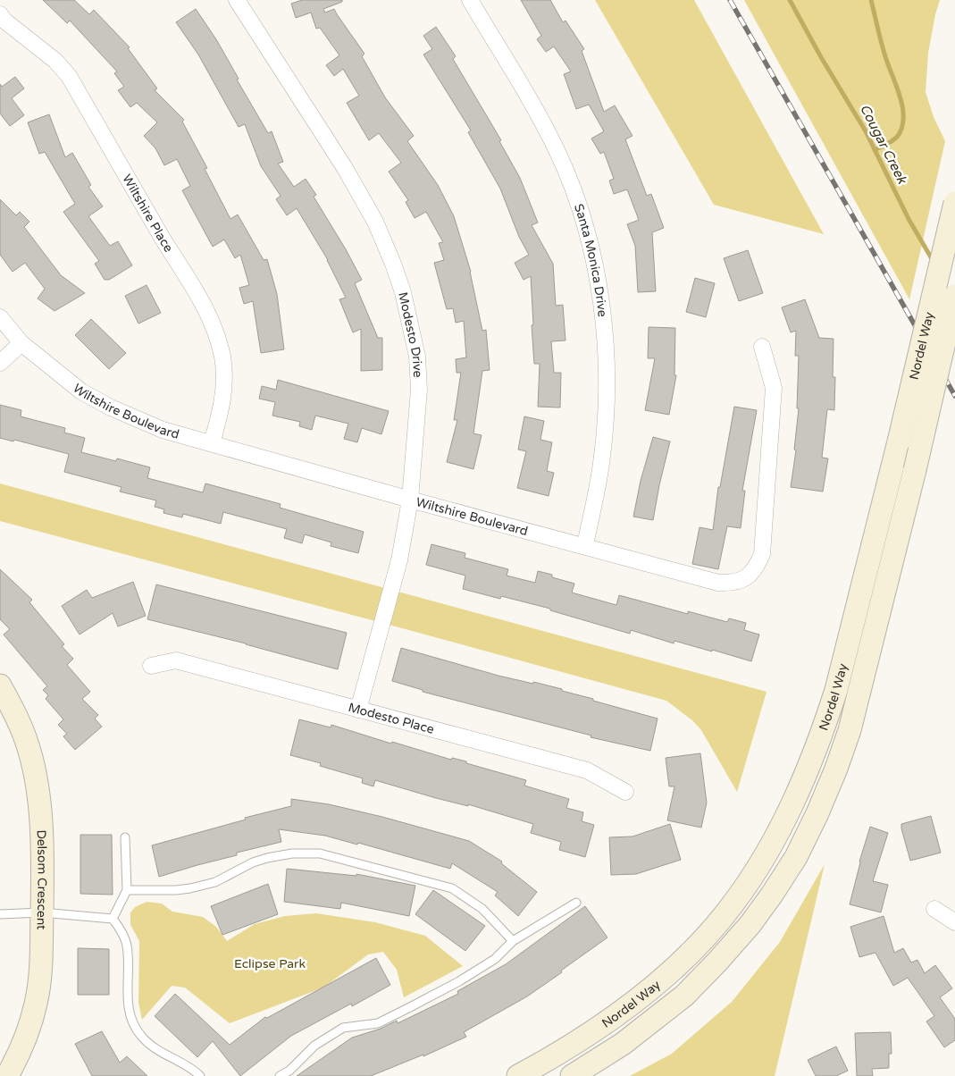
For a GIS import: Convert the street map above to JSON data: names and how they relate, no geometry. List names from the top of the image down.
{
  "streets": {
    "main road": ["Nordel Way", "Delsom Crescent"],
    "street": [
      "Wiltshire Place",
      "Santa Monica Drive",
      "Modesto Drive",
      "Wiltshire Boulevard",
      "Modesto Place"
    ]
  },
  "crossings": [
    ["Wiltshire Place", "Wiltshire Boulevard"],
    ["Santa Monica Drive", "Wiltshire Boulevard"],
    ["Modesto Drive", "Wiltshire Boulevard"],
    ["Modesto Drive", "Modesto Place"]
  ],
  "water": ["Cougar Creek"],
  "parks": ["Eclipse Park"]
}
